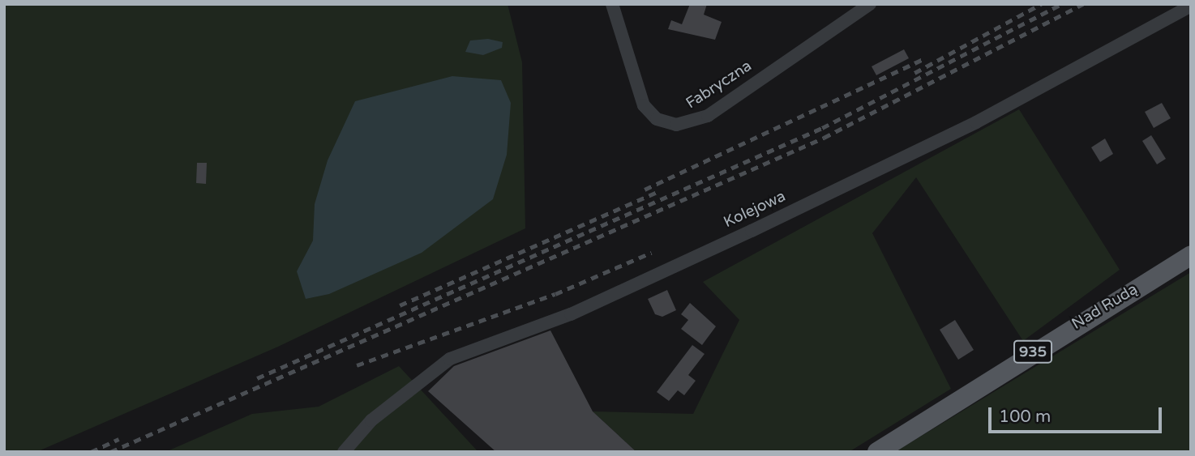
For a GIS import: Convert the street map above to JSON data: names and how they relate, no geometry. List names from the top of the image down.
{
  "streets": {
    "main road": ["Nad Rudą", "935"],
    "street": ["Fabryczna", "Kolejowa"]
  },
  "scale_bar": "100 m"
}
